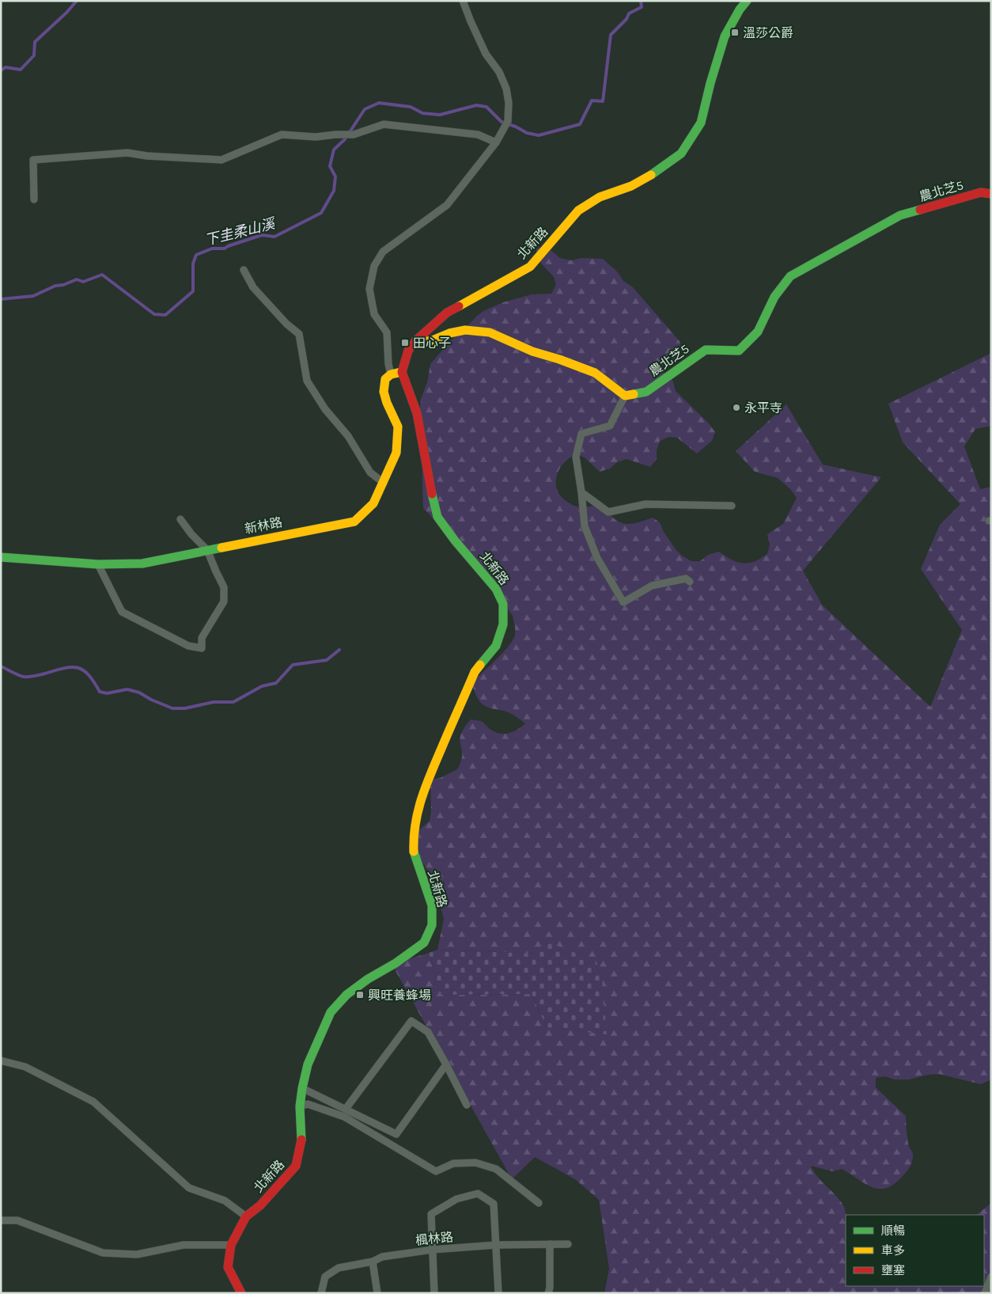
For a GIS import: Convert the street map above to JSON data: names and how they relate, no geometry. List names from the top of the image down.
{
  "streets": {
    "main road": ["農北芝5", "北新路", "新林路"],
    "street": ["楓林路"]
  },
  "water": ["下圭柔山溪"],
  "places": {
    "transit": ["溫莎公爵", "田心子", "興旺養蜂場"],
    "other": ["永平寺"]
  },
  "legend": ["順暢", "車多", "壅塞"]
}
